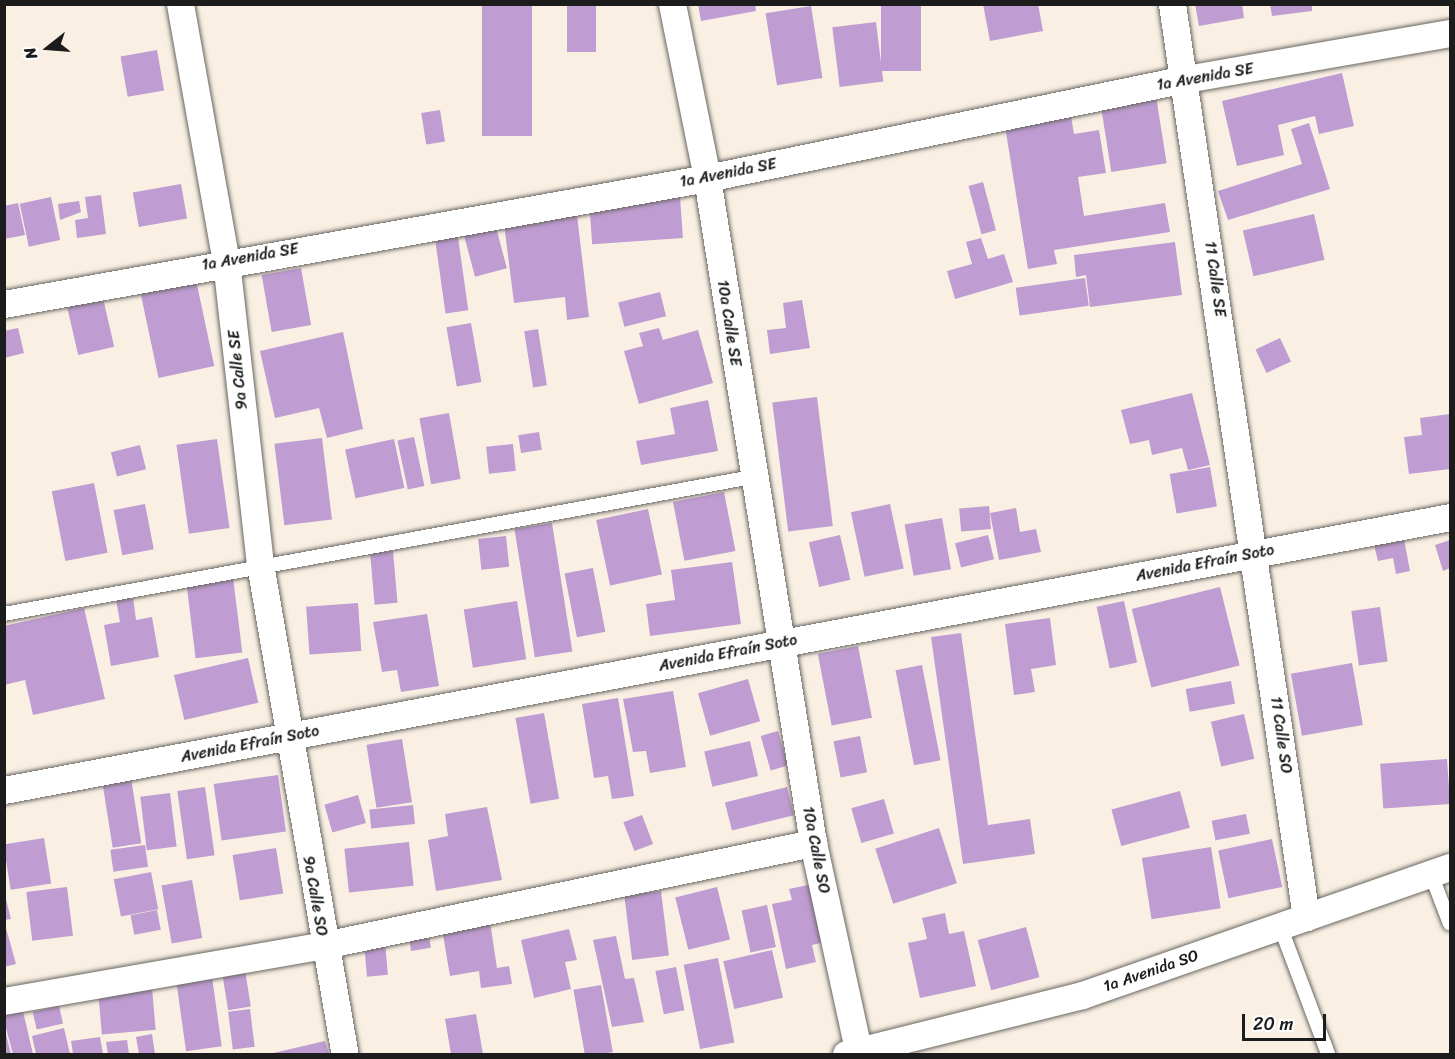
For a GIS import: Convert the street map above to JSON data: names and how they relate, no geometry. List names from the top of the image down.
{
  "streets": {
    "street": [
      "1a Avenida SE",
      "11 Calle SE",
      "10a Calle SE",
      "9a Calle SE",
      "Avenida Efraín Soto",
      "11 Calle SO",
      "10a Calle SO",
      "9a Calle SO",
      "1a Avenida SO"
    ]
  },
  "crossings": [
    ["1a Avenida SE", "11 Calle SE"],
    ["1a Avenida SE", "10a Calle SE"],
    ["1a Avenida SE", "9a Calle SE"],
    ["11 Calle SE", "Avenida Efraín Soto"],
    ["11 Calle SE", "11 Calle SO"],
    ["10a Calle SE", "Avenida Efraín Soto"],
    ["10a Calle SE", "10a Calle SO"],
    ["9a Calle SE", "Avenida Efraín Soto"],
    ["9a Calle SE", "9a Calle SO"],
    ["Avenida Efraín Soto", "11 Calle SO"],
    ["Avenida Efraín Soto", "10a Calle SO"],
    ["Avenida Efraín Soto", "9a Calle SO"],
    ["11 Calle SO", "1a Avenida SO"],
    ["10a Calle SO", "1a Avenida SO"]
  ],
  "scale_bar": "20 m",
  "north": "left"
}
